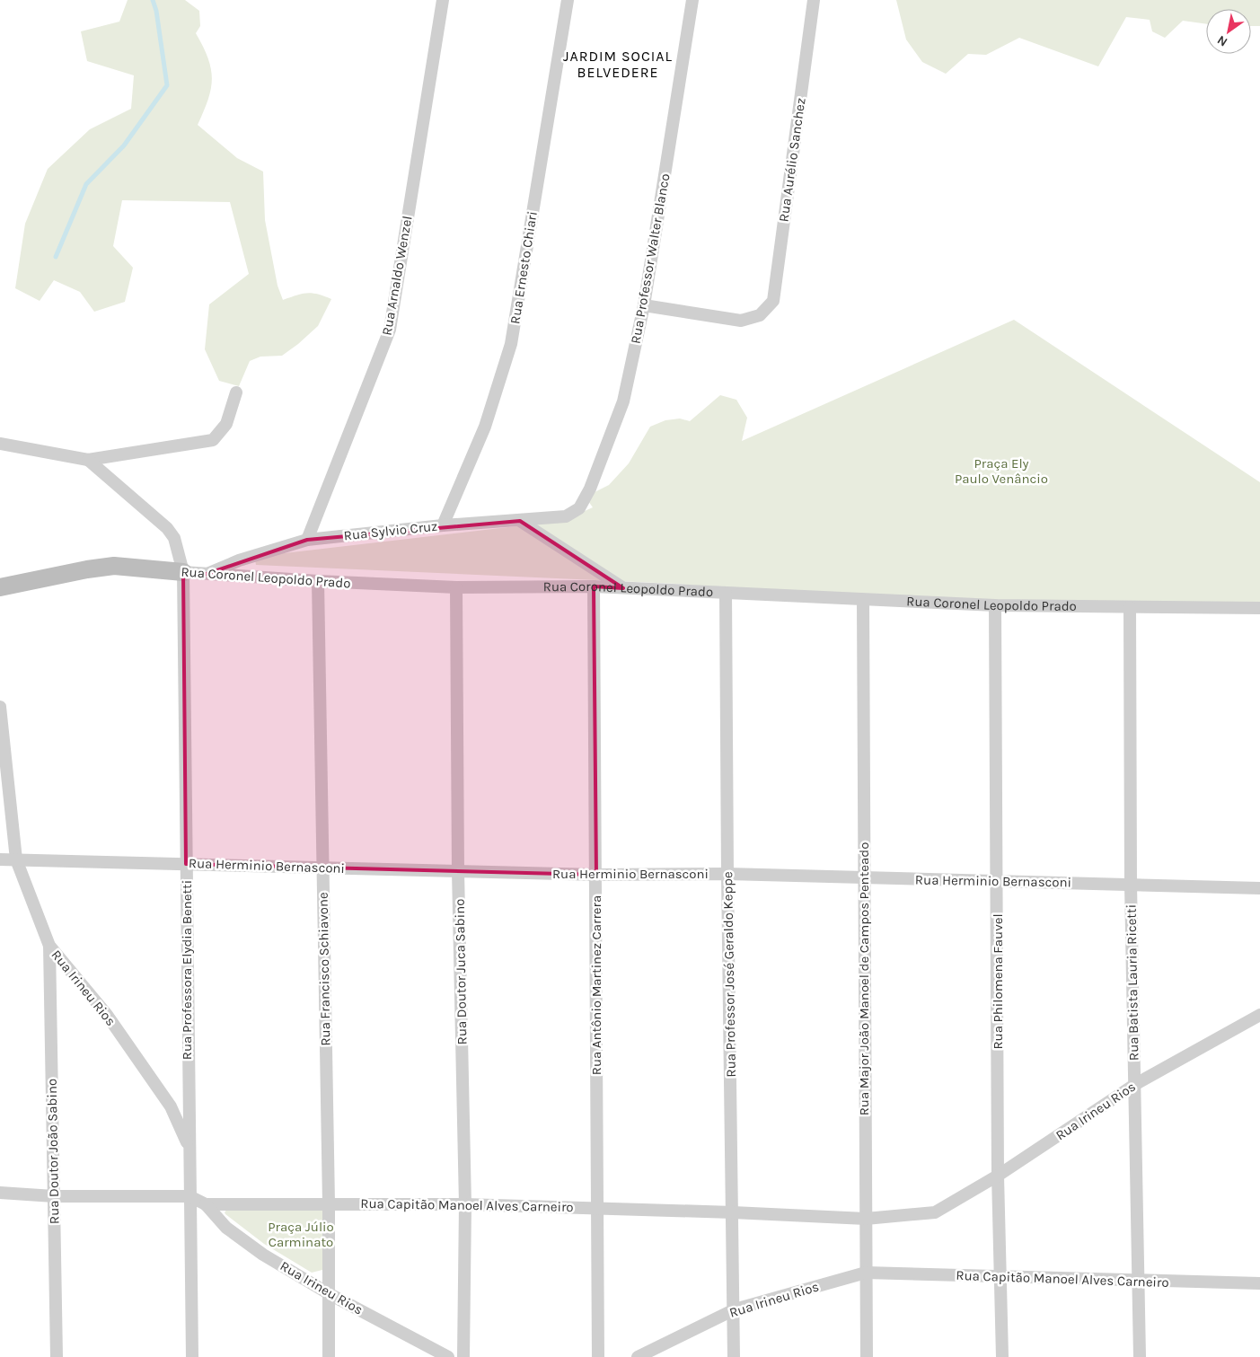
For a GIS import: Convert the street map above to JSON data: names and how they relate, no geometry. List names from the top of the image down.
{
  "streets": {
    "street": [
      "Rua Aurélio Sanchez",
      "Rua Professor Walter Blanco",
      "Rua Ernesto Chiari",
      "Rua Arnaldo Wenzel",
      "Rua Sylvio Cruz",
      "Rua Coronel Leopoldo Prado",
      "Rua Herminio Bernasconi",
      "Rua Francisco Schiavone",
      "Rua Professora Elydia Benetti",
      "Rua Doutor Juca Sabino",
      "Rua Professor José Geraldo Keppe",
      "Rua Major João Manoel de Campos Penteado",
      "Rua Philomena Fauvel",
      "Rua Batista Lauria Ricetti",
      "Rua Antônio Martinez Carrera",
      "Rua Irineu Rios",
      "Rua Doutor João Sabino",
      "Rua Capitão Manoel Alves Carneiro"
    ]
  },
  "crossings": [
    ["Rua Aurélio Sanchez", "Rua Professor Walter Blanco"],
    ["Rua Professor Walter Blanco", "Rua Sylvio Cruz"],
    ["Rua Ernesto Chiari", "Rua Sylvio Cruz"],
    ["Rua Arnaldo Wenzel", "Rua Sylvio Cruz"],
    ["Rua Sylvio Cruz", "Rua Coronel Leopoldo Prado"],
    ["Rua Coronel Leopoldo Prado", "Rua Francisco Schiavone"],
    ["Rua Coronel Leopoldo Prado", "Rua Professora Elydia Benetti"],
    ["Rua Coronel Leopoldo Prado", "Rua Doutor Juca Sabino"],
    ["Rua Coronel Leopoldo Prado", "Rua Professor José Geraldo Keppe"],
    ["Rua Coronel Leopoldo Prado", "Rua Major João Manoel de Campos Penteado"],
    ["Rua Coronel Leopoldo Prado", "Rua Philomena Fauvel"],
    ["Rua Coronel Leopoldo Prado", "Rua Batista Lauria Ricetti"],
    ["Rua Coronel Leopoldo Prado", "Rua Antônio Martinez Carrera"],
    ["Rua Herminio Bernasconi", "Rua Francisco Schiavone"],
    ["Rua Herminio Bernasconi", "Rua Professora Elydia Benetti"],
    ["Rua Herminio Bernasconi", "Rua Doutor Juca Sabino"],
    ["Rua Herminio Bernasconi", "Rua Professor José Geraldo Keppe"],
    ["Rua Herminio Bernasconi", "Rua Major João Manoel de Campos Penteado"],
    ["Rua Herminio Bernasconi", "Rua Philomena Fauvel"],
    ["Rua Herminio Bernasconi", "Rua Batista Lauria Ricetti"],
    ["Rua Herminio Bernasconi", "Rua Antônio Martinez Carrera"],
    ["Rua Herminio Bernasconi", "Rua Irineu Rios"],
    ["Rua Francisco Schiavone", "Rua Irineu Rios"],
    ["Rua Francisco Schiavone", "Rua Capitão Manoel Alves Carneiro"],
    ["Rua Professora Elydia Benetti", "Rua Irineu Rios"],
    ["Rua Professora Elydia Benetti", "Rua Capitão Manoel Alves Carneiro"],
    ["Rua Doutor Juca Sabino", "Rua Capitão Manoel Alves Carneiro"],
    ["Rua Professor José Geraldo Keppe", "Rua Irineu Rios"],
    ["Rua Professor José Geraldo Keppe", "Rua Capitão Manoel Alves Carneiro"],
    ["Rua Major João Manoel de Campos Penteado", "Rua Irineu Rios"],
    ["Rua Major João Manoel de Campos Penteado", "Rua Capitão Manoel Alves Carneiro"],
    ["Rua Philomena Fauvel", "Rua Irineu Rios"],
    ["Rua Philomena Fauvel", "Rua Capitão Manoel Alves Carneiro"],
    ["Rua Batista Lauria Ricetti", "Rua Irineu Rios"],
    ["Rua Batista Lauria Ricetti", "Rua Capitão Manoel Alves Carneiro"],
    ["Rua Antônio Martinez Carrera", "Rua Capitão Manoel Alves Carneiro"],
    ["Rua Irineu Rios", "Rua Doutor João Sabino"],
    ["Rua Irineu Rios", "Rua Capitão Manoel Alves Carneiro"],
    ["Rua Doutor João Sabino", "Rua Capitão Manoel Alves Carneiro"]
  ],
  "districts": ["JARDIM SOCIAL BELVEDERE"],
  "parks": ["Praça Ely Paulo Venâncio", "Praça Júlio Carminato"],
  "north": "bottom left"
}
